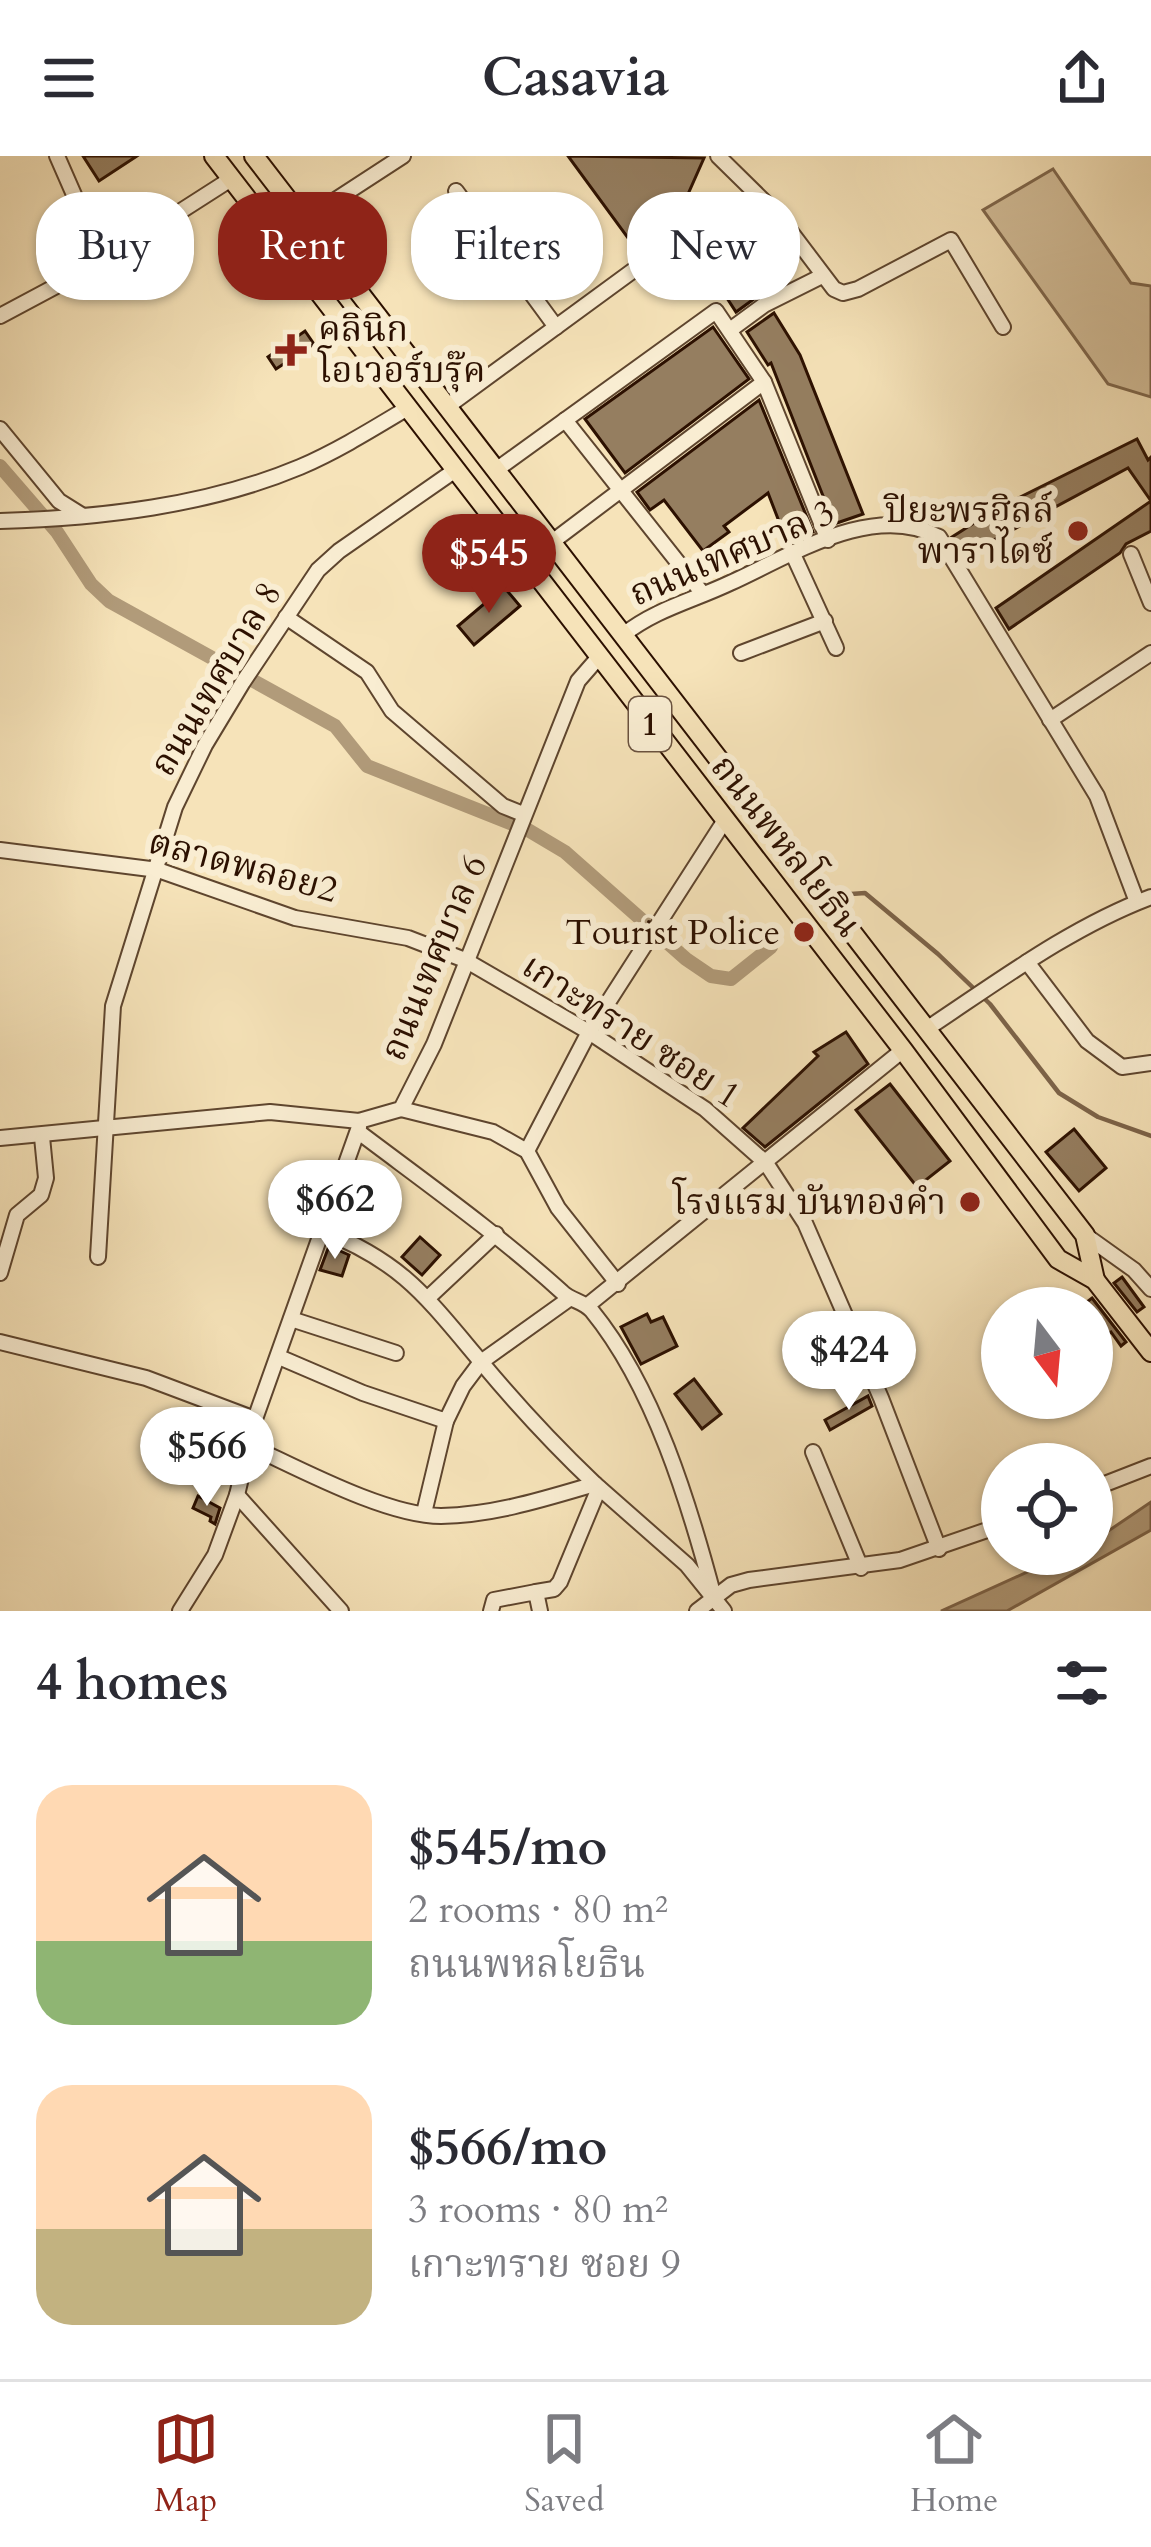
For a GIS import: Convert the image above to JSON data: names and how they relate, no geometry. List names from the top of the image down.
{
  "streets": {
    "main road": ["1", "ถนนพหลโยธิน"],
    "street": [
      "ถนนเทศบาล 3",
      "ถนนเทศบาล 8",
      "ตลาดพลอย2",
      "ถนนเทศบาล 6",
      "เกาะทราย ซอย 1"
    ]
  },
  "crossings": [
    ["ถนนเทศบาล 3", "ถนนพหลโยธิน"],
    ["ถนนเทศบาล 8", "ถนนพหลโยธิน"],
    ["ถนนเทศบาล 8", "ตลาดพลอย2"],
    ["ถนนเทศบาล 8", "ถนนเทศบาล 6"],
    ["ถนนพหลโยธิน", "ถนนเทศบาล 6"],
    ["ตลาดพลอย2", "ถนนเทศบาล 6"],
    ["ตลาดพลอย2", "เกาะทราย ซอย 1"],
    ["ถนนเทศบาล 6", "เกาะทราย ซอย 1"]
  ],
  "places": {
    "health": ["คลินิก โอเวอร์บรุ๊ค"],
    "other": ["ปิยะพรฮิลล์ พาราไดซ์", "Tourist Police", "โรงแรม บันทองคํา"]
  },
  "north": "bottom",
  "page": {
    "header": "Casavia",
    "chip": [
      "Buy",
      "Rent",
      "Filters",
      "New"
    ],
    "price": [
      "$545",
      "$662",
      "$424",
      "$566"
    ],
    "heading": "4 homes",
    "list": [
      {
        "name": "$545/mo",
        "note": "2 rooms · 80 m² · ถนนพหลโยธิน"
      },
      {
        "name": "$566/mo",
        "note": "3 rooms · 80 m² · เกาะทราย ซอย 9"
      }
    ],
    "tabs": ["Map", "Saved", "Home"]
  }
}
